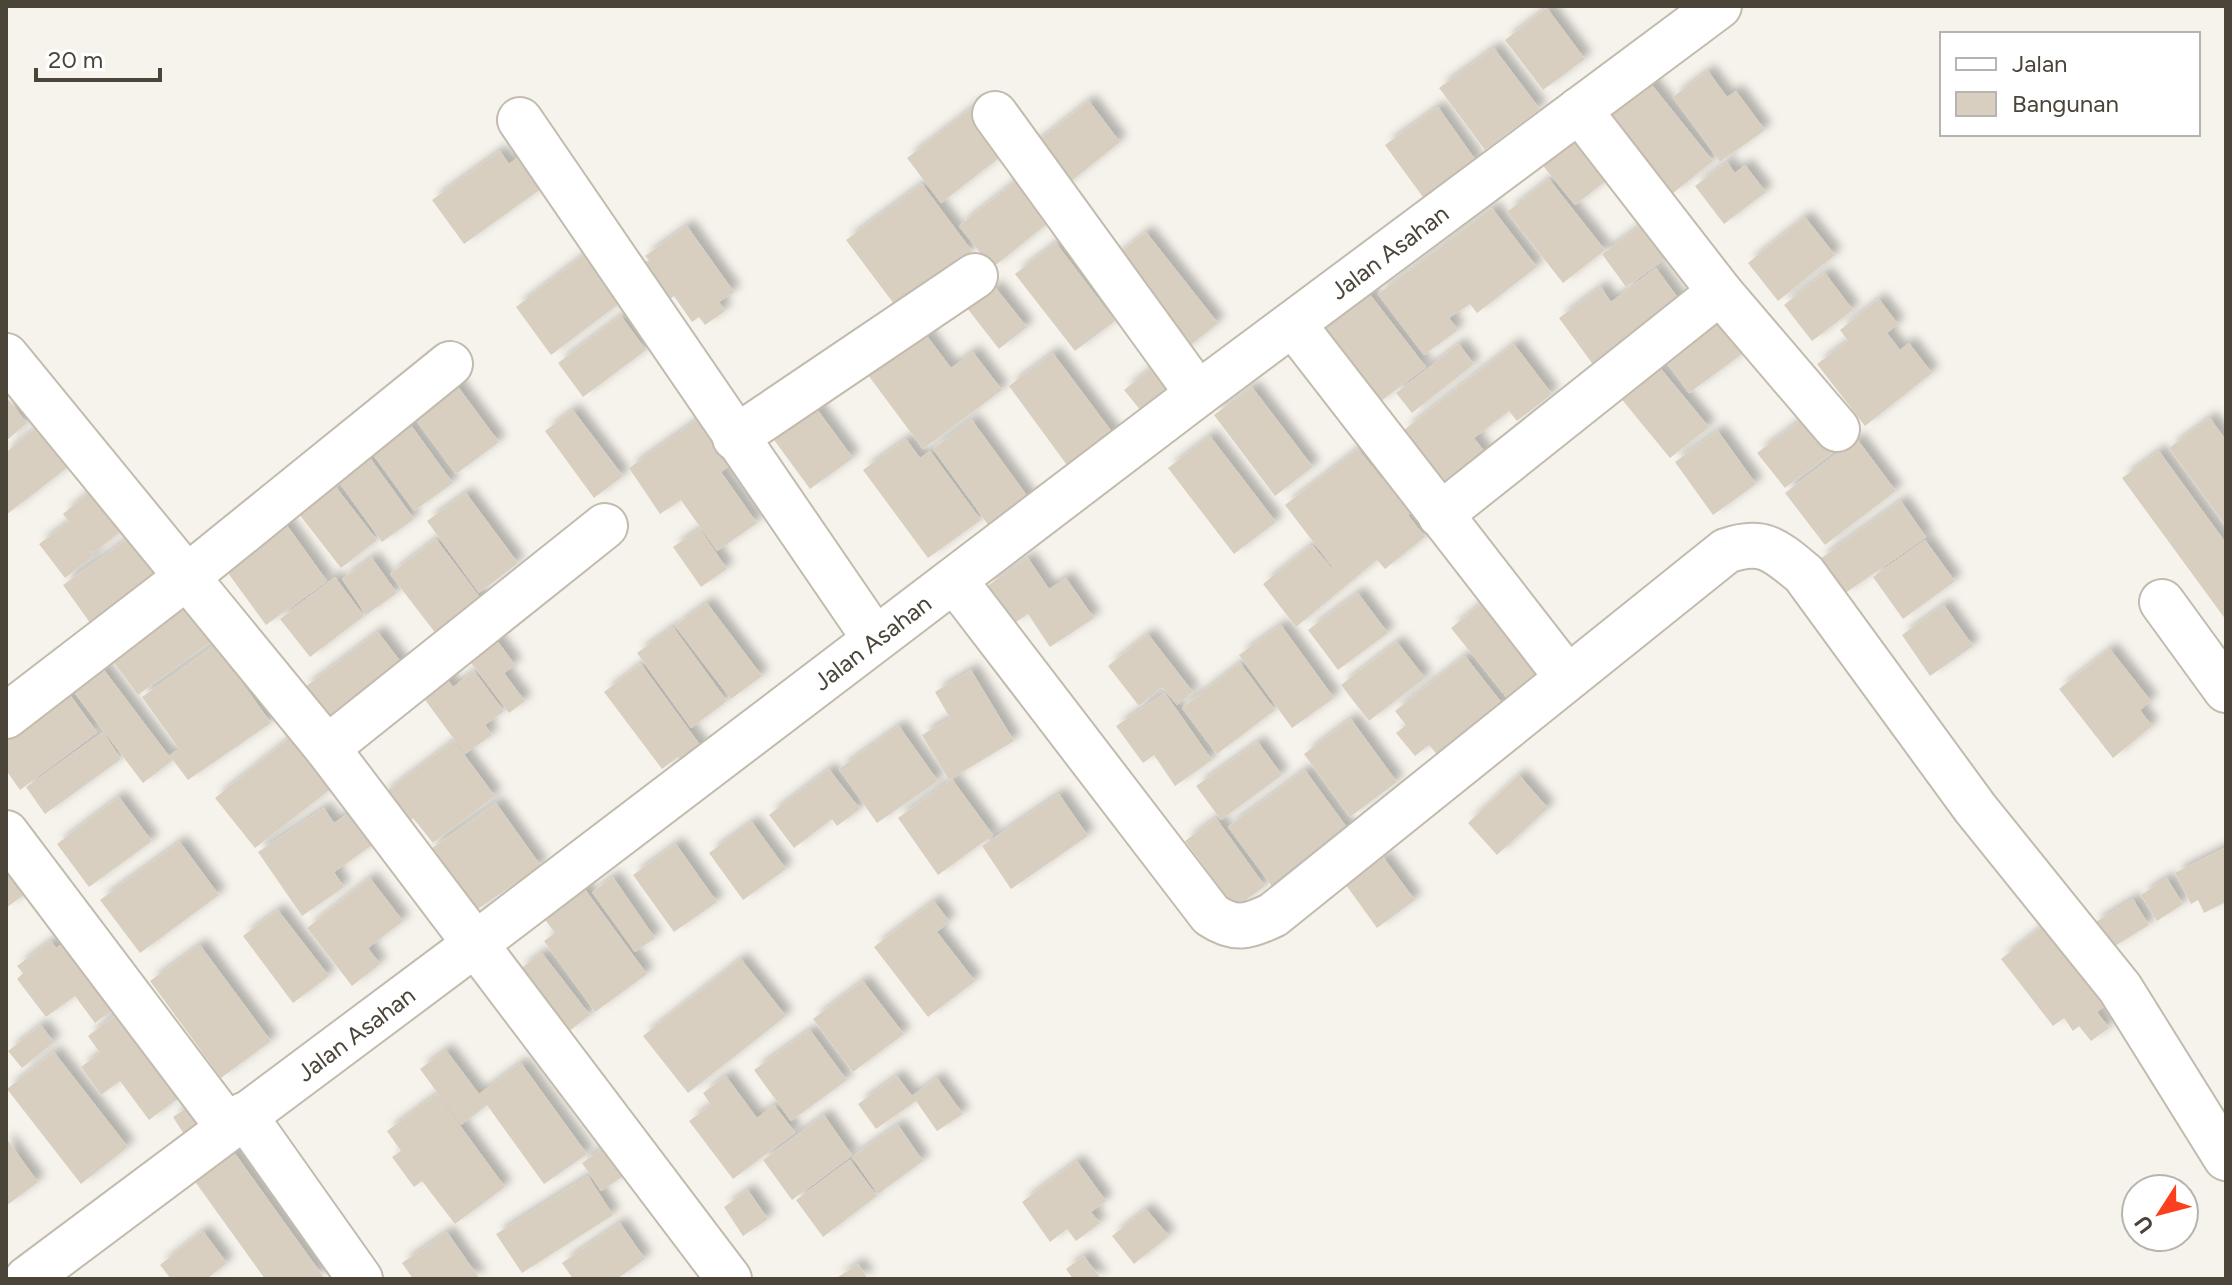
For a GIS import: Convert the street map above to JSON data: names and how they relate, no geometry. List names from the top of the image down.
{
  "streets": {
    "street": ["Jalan Asahan"]
  },
  "legend": ["Jalan", "Bangunan"],
  "scale_bar": "20 m",
  "north": "bottom left"
}
